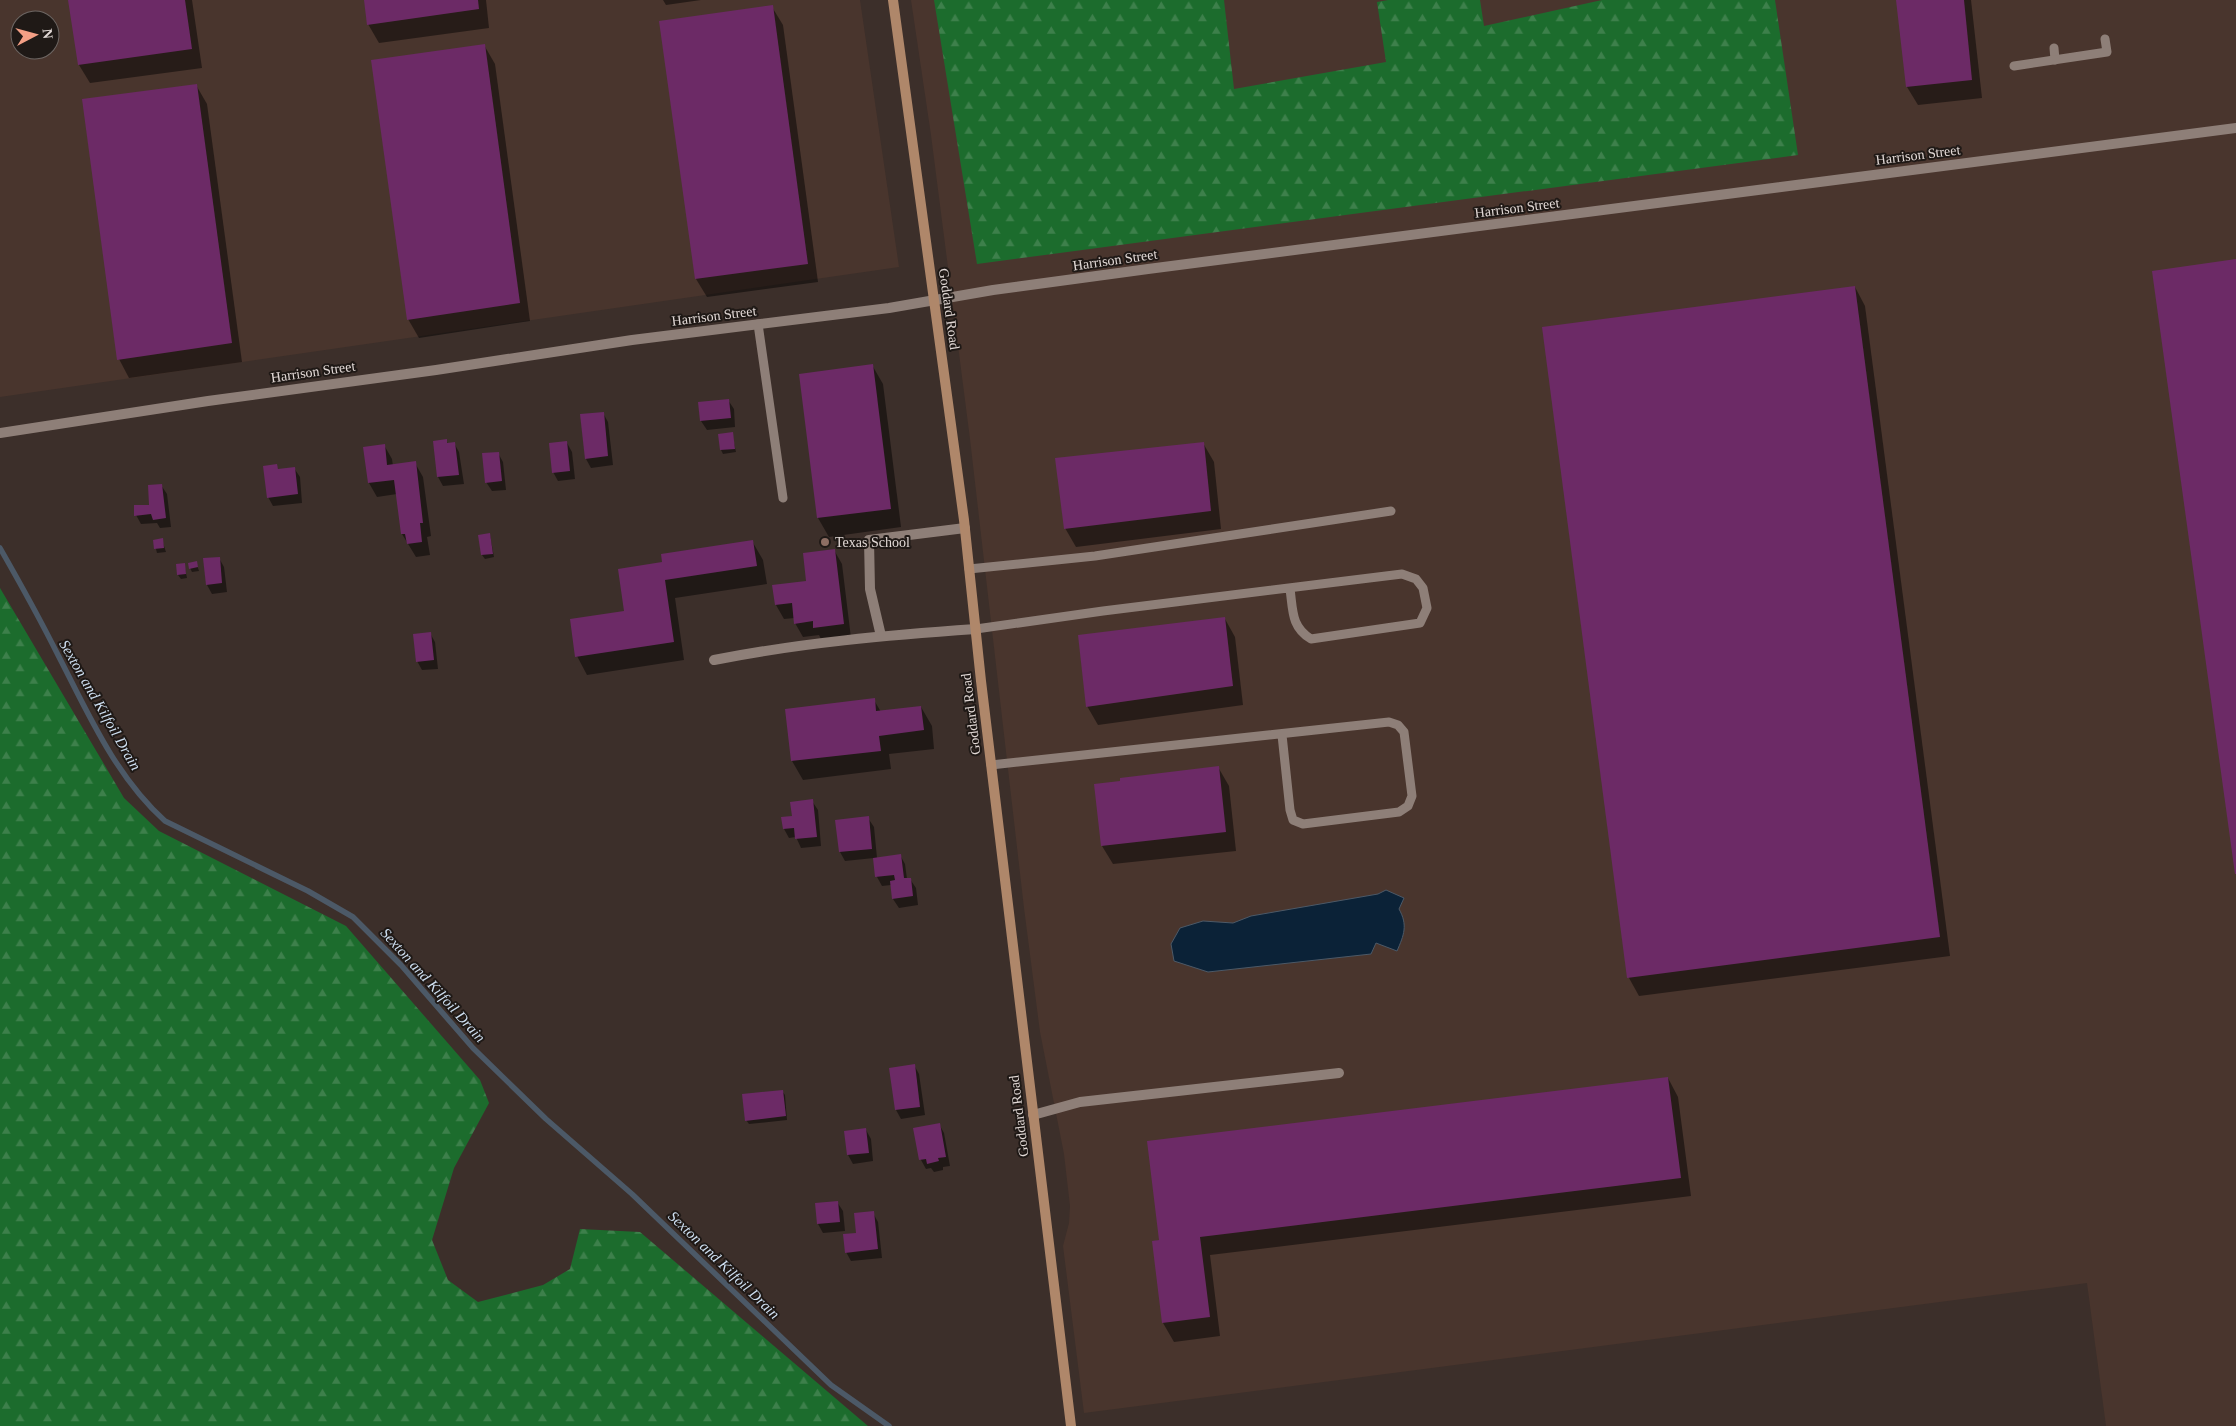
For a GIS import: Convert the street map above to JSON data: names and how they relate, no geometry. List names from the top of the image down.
{
  "streets": {
    "main road": ["Goddard Road"],
    "street": ["Harrison Street"]
  },
  "crossings": [
    ["Harrison Street", "Goddard Road"]
  ],
  "water": ["Sexton and Kilfoil Drain"],
  "places": ["Texas School"],
  "north": "right"
}
